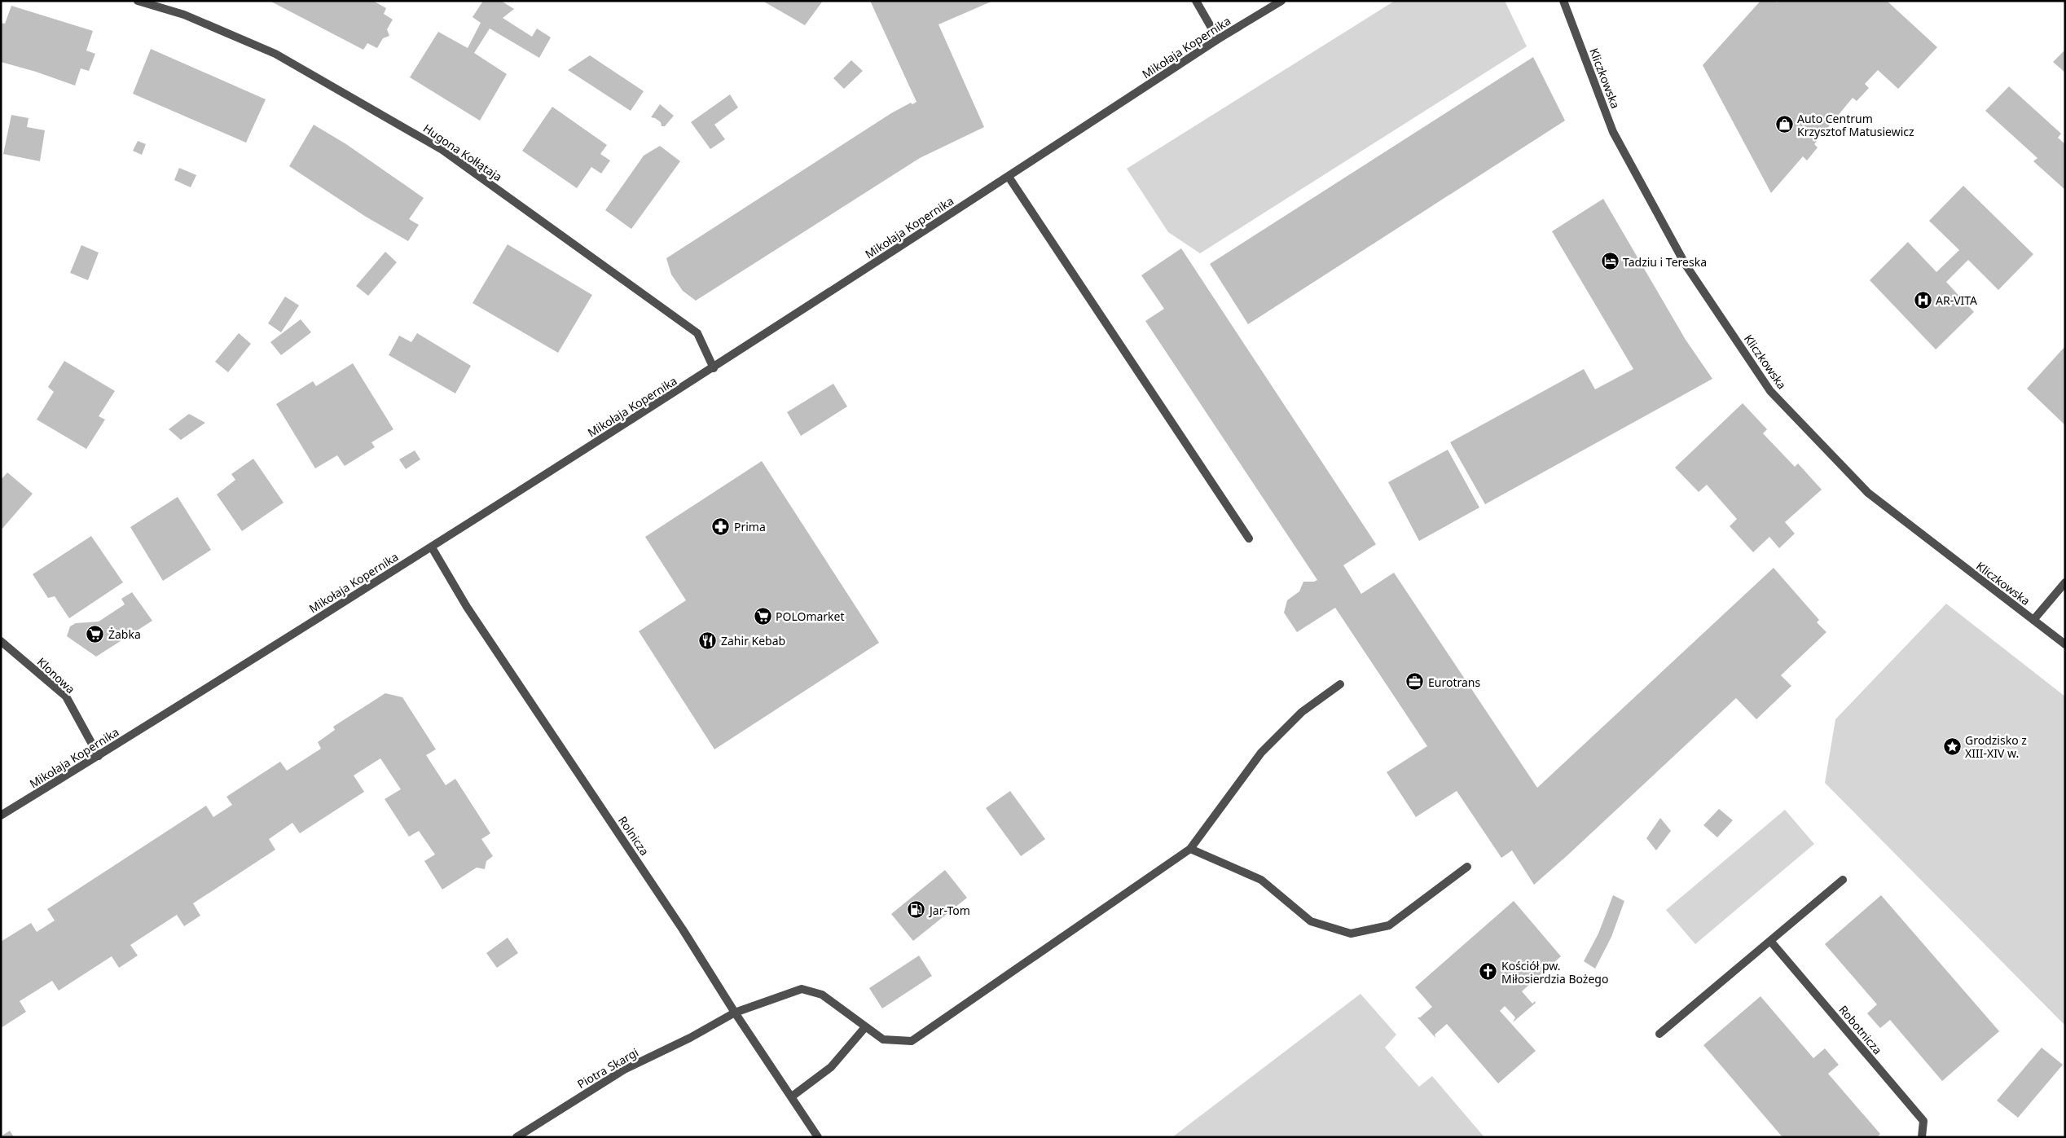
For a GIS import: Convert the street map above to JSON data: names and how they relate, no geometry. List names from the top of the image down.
{
  "streets": {
    "street": [
      "Mikołaja Kopernika",
      "Kliczkowska",
      "Hugona Kołłątaja",
      "Klonowa",
      "Rolnicza",
      "Robotnicza",
      "Piotra Skargi"
    ]
  },
  "crossings": [
    ["Mikołaja Kopernika", "Hugona Kołłątaja"],
    ["Mikołaja Kopernika", "Klonowa"],
    ["Mikołaja Kopernika", "Rolnicza"],
    ["Rolnicza", "Piotra Skargi"]
  ],
  "places": {
    "shop": ["Auto Centrum Krzysztof Matusiewicz"],
    "hotel": ["Tadziu i Tereska"],
    "hospital": ["AR-VITA"],
    "pharmacy": ["Prima"],
    "supermarket": ["POLOmarket", "Żabka"],
    "restaurant": ["Zahir Kebab"],
    "office": ["Eurotrans"],
    "place": ["Grodzisko z XIII-XIV w."],
    "fuel station": ["Jar-Tom"],
    "church": ["Kościół pw. Miłosierdzia Bożego"]
  }
}
